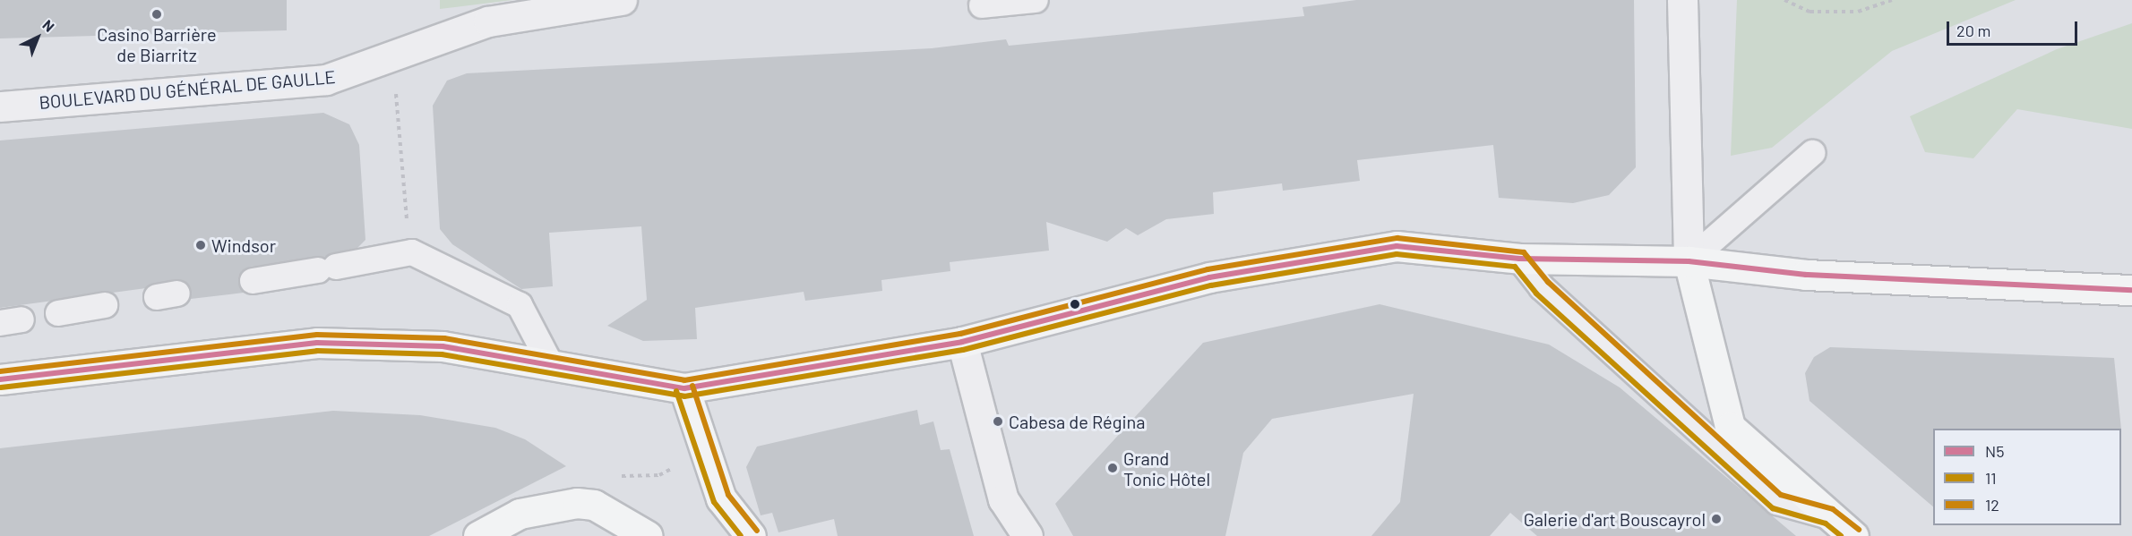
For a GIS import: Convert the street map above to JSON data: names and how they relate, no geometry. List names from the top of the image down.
{
  "streets": {
    "street": ["BOULEVARD DU GÉNÉRAL DE GAULLE"]
  },
  "places": [
    "Casino Barrière de Biarritz",
    "Windsor",
    "Cabesa de Régina",
    "Grand Tonic Hôtel",
    "Galerie d'art Bouscayrol"
  ],
  "lines": ["transit line 12", "transit line N5", "transit line 11"],
  "legend": ["N5", "11", "12"],
  "scale_bar": "20 m",
  "north": "top right"
}
